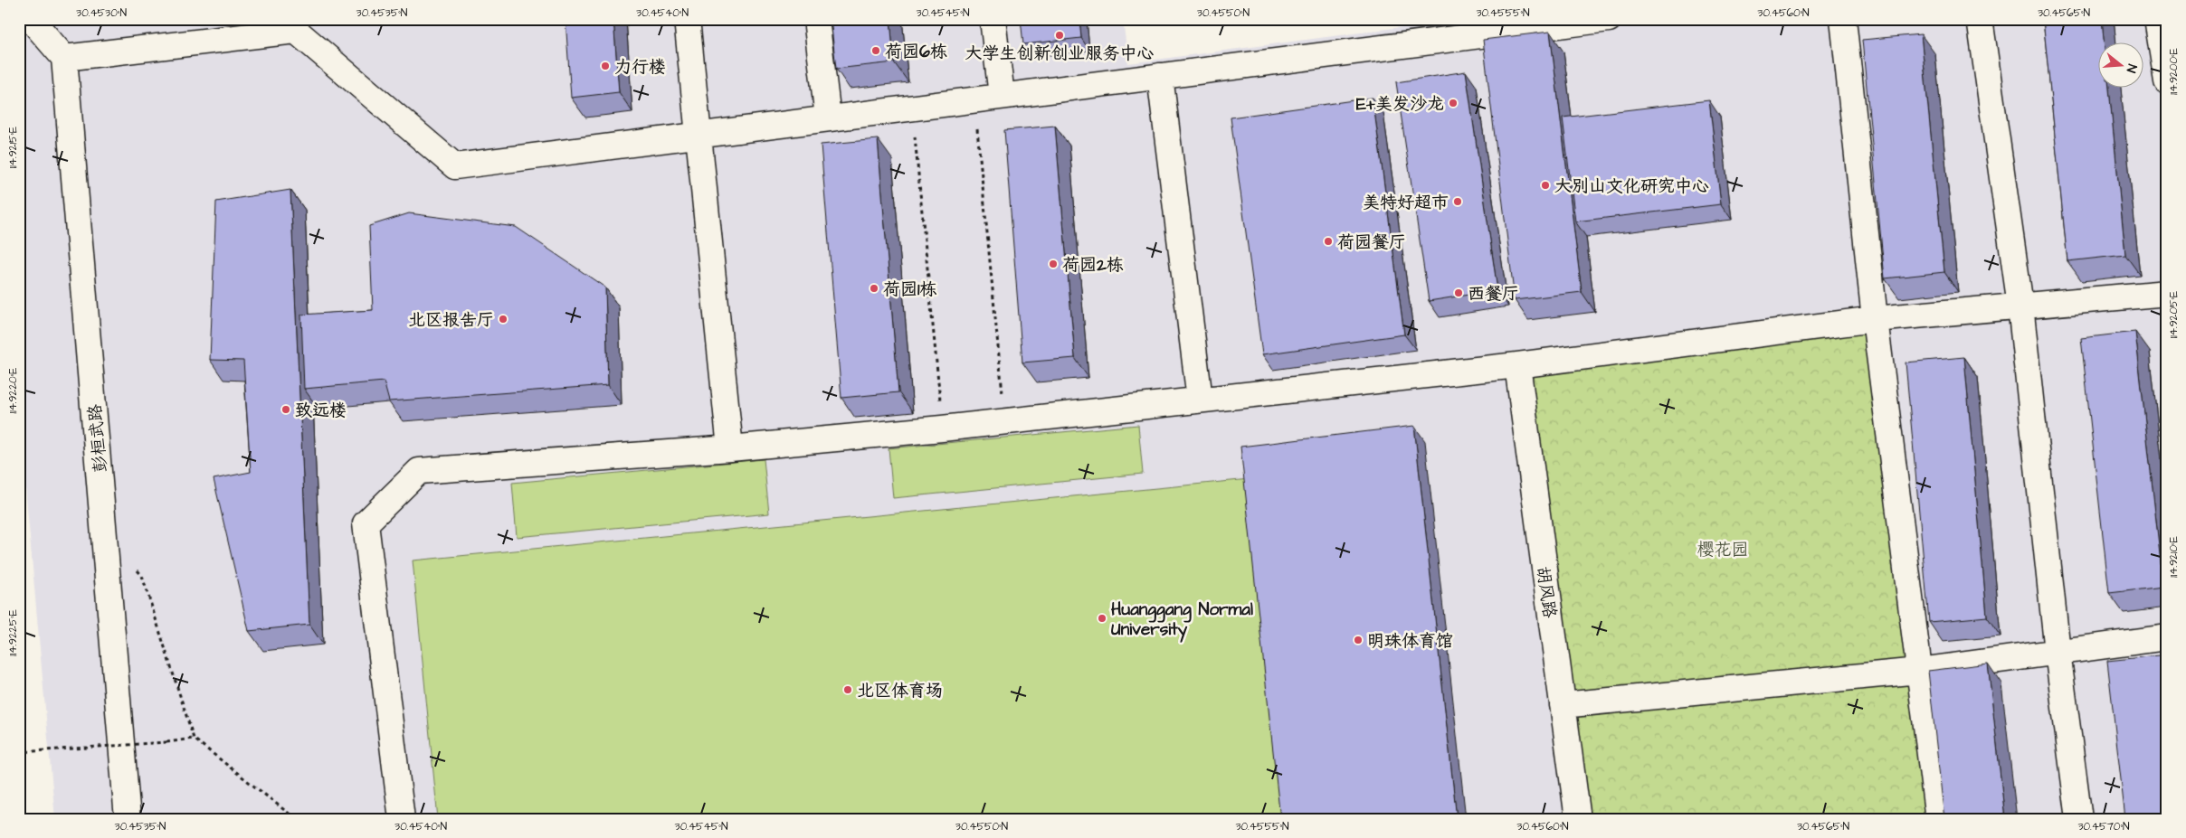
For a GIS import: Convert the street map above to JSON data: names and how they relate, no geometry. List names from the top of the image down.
{
  "streets": {
    "street": ["彭桓武路", "胡风路"]
  },
  "parks": ["樱花园"],
  "places": [
    "大学生创新创业服务中心",
    "荷园6栋",
    "力行楼",
    "E+美发沙龙",
    "大别山文化研究中心",
    "美特好超市",
    "荷园餐厅",
    "荷园2栋",
    "荷园1栋",
    "西餐厅",
    "北区报告厅",
    "致远楼",
    "Huanggang Normal University",
    "明珠体育馆",
    "北区体育场"
  ],
  "north": "right",
  "coordinates": [
    "30.4530°N",
    "30.4535°N",
    "30.4540°N",
    "30.4545°N",
    "30.4550°N",
    "30.4555°N",
    "30.4560°N",
    "30.4565°N",
    "114.9200°E",
    "114.9215°E",
    "114.9205°E",
    "114.9220°E",
    "114.9210°E",
    "114.9225°E",
    "30.4570°N"
  ]
}
